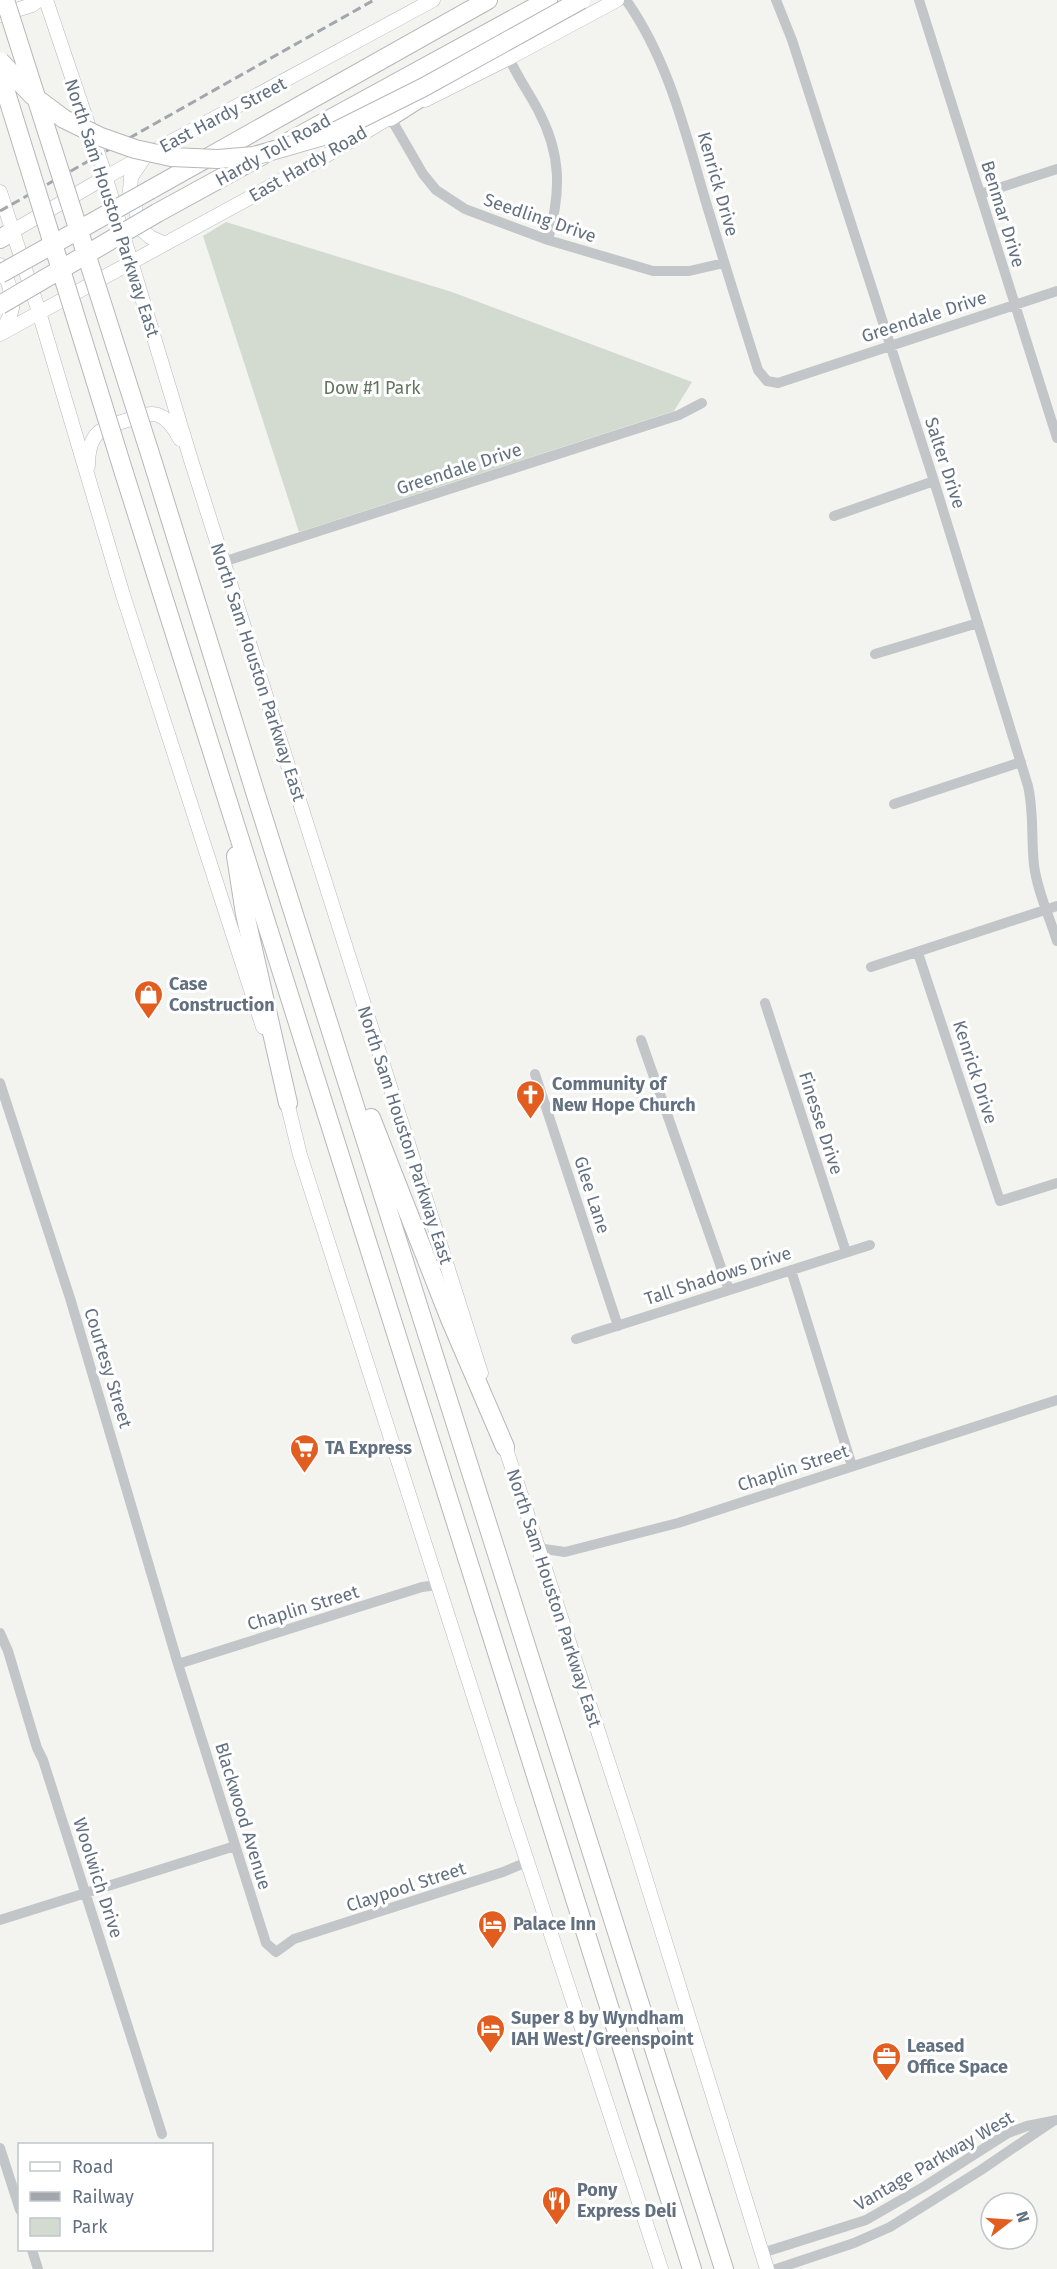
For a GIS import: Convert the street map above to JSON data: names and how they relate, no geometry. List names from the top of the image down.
{
  "streets": {
    "highway": ["Hardy Toll Road", "North Sam Houston Parkway East"],
    "main road": ["East Hardy Street", "East Hardy Road"],
    "street": [
      "Kenrick Drive",
      "Benmar Drive",
      "Seedling Drive",
      "Greendale Drive",
      "Salter Drive",
      "Finesse Drive",
      "Glee Lane",
      "Tall Shadows Drive",
      "Courtesy Street",
      "Chaplin Street",
      "Blackwood Avenue",
      "Woolwich Drive",
      "Claypool Street",
      "Vantage Parkway West"
    ]
  },
  "crossings": [
    ["East Hardy Street", "North Sam Houston Parkway East"],
    ["East Hardy Road", "North Sam Houston Parkway East"],
    ["East Hardy Road", "Seedling Drive"],
    ["Kenrick Drive", "Seedling Drive"],
    ["Kenrick Drive", "Greendale Drive"],
    ["North Sam Houston Parkway East", "Greendale Drive"],
    ["North Sam Houston Parkway East", "Chaplin Street"],
    ["North Sam Houston Parkway East", "Vantage Parkway West"],
    ["Benmar Drive", "Greendale Drive"],
    ["Greendale Drive", "Salter Drive"],
    ["Finesse Drive", "Tall Shadows Drive"],
    ["Glee Lane", "Tall Shadows Drive"],
    ["Courtesy Street", "Chaplin Street"],
    ["Courtesy Street", "Blackwood Avenue"],
    ["Chaplin Street", "Blackwood Avenue"],
    ["Blackwood Avenue", "Claypool Street"]
  ],
  "parks": ["Dow #1 Park"],
  "places": {
    "shop": ["Case Construction"],
    "church": ["Community of New Hope Church"],
    "supermarket": ["TA Express"],
    "hotel": ["Palace Inn", "Super 8 by Wyndham IAH West/Greenspoint"],
    "office": ["Leased Office Space"],
    "restaurant": ["Pony Express Deli"]
  },
  "legend": ["Road", "Railway", "Park"],
  "north": "right"
}
